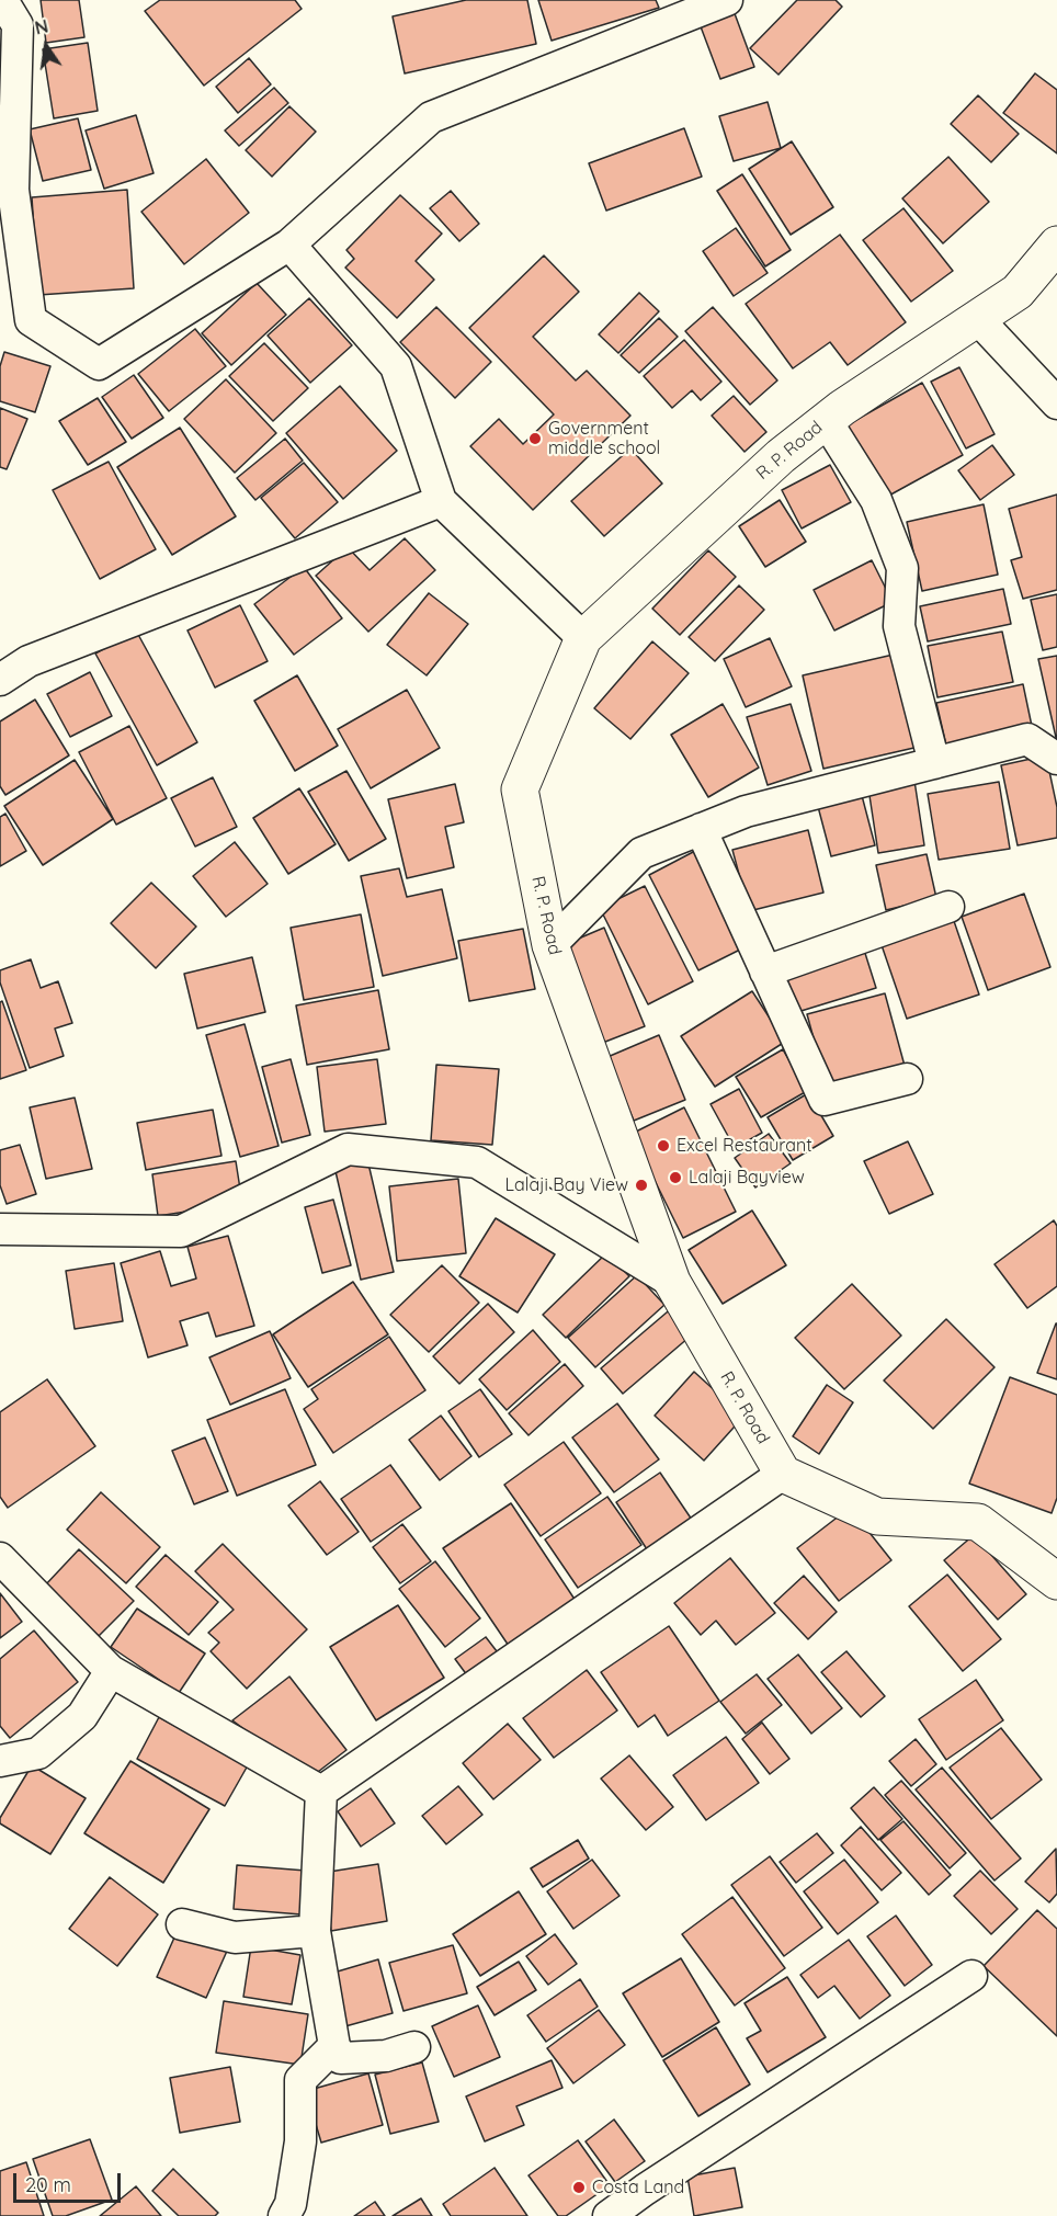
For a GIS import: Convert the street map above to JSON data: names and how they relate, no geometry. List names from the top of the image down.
{
  "streets": {
    "street": ["R. P. Road"]
  },
  "places": [
    "Government middle school",
    "Excel Restaurant",
    "Lalaji Bayview",
    "Lalaji Bay View",
    "Costa Land"
  ],
  "scale_bar": "20 m",
  "north": "top"
}
